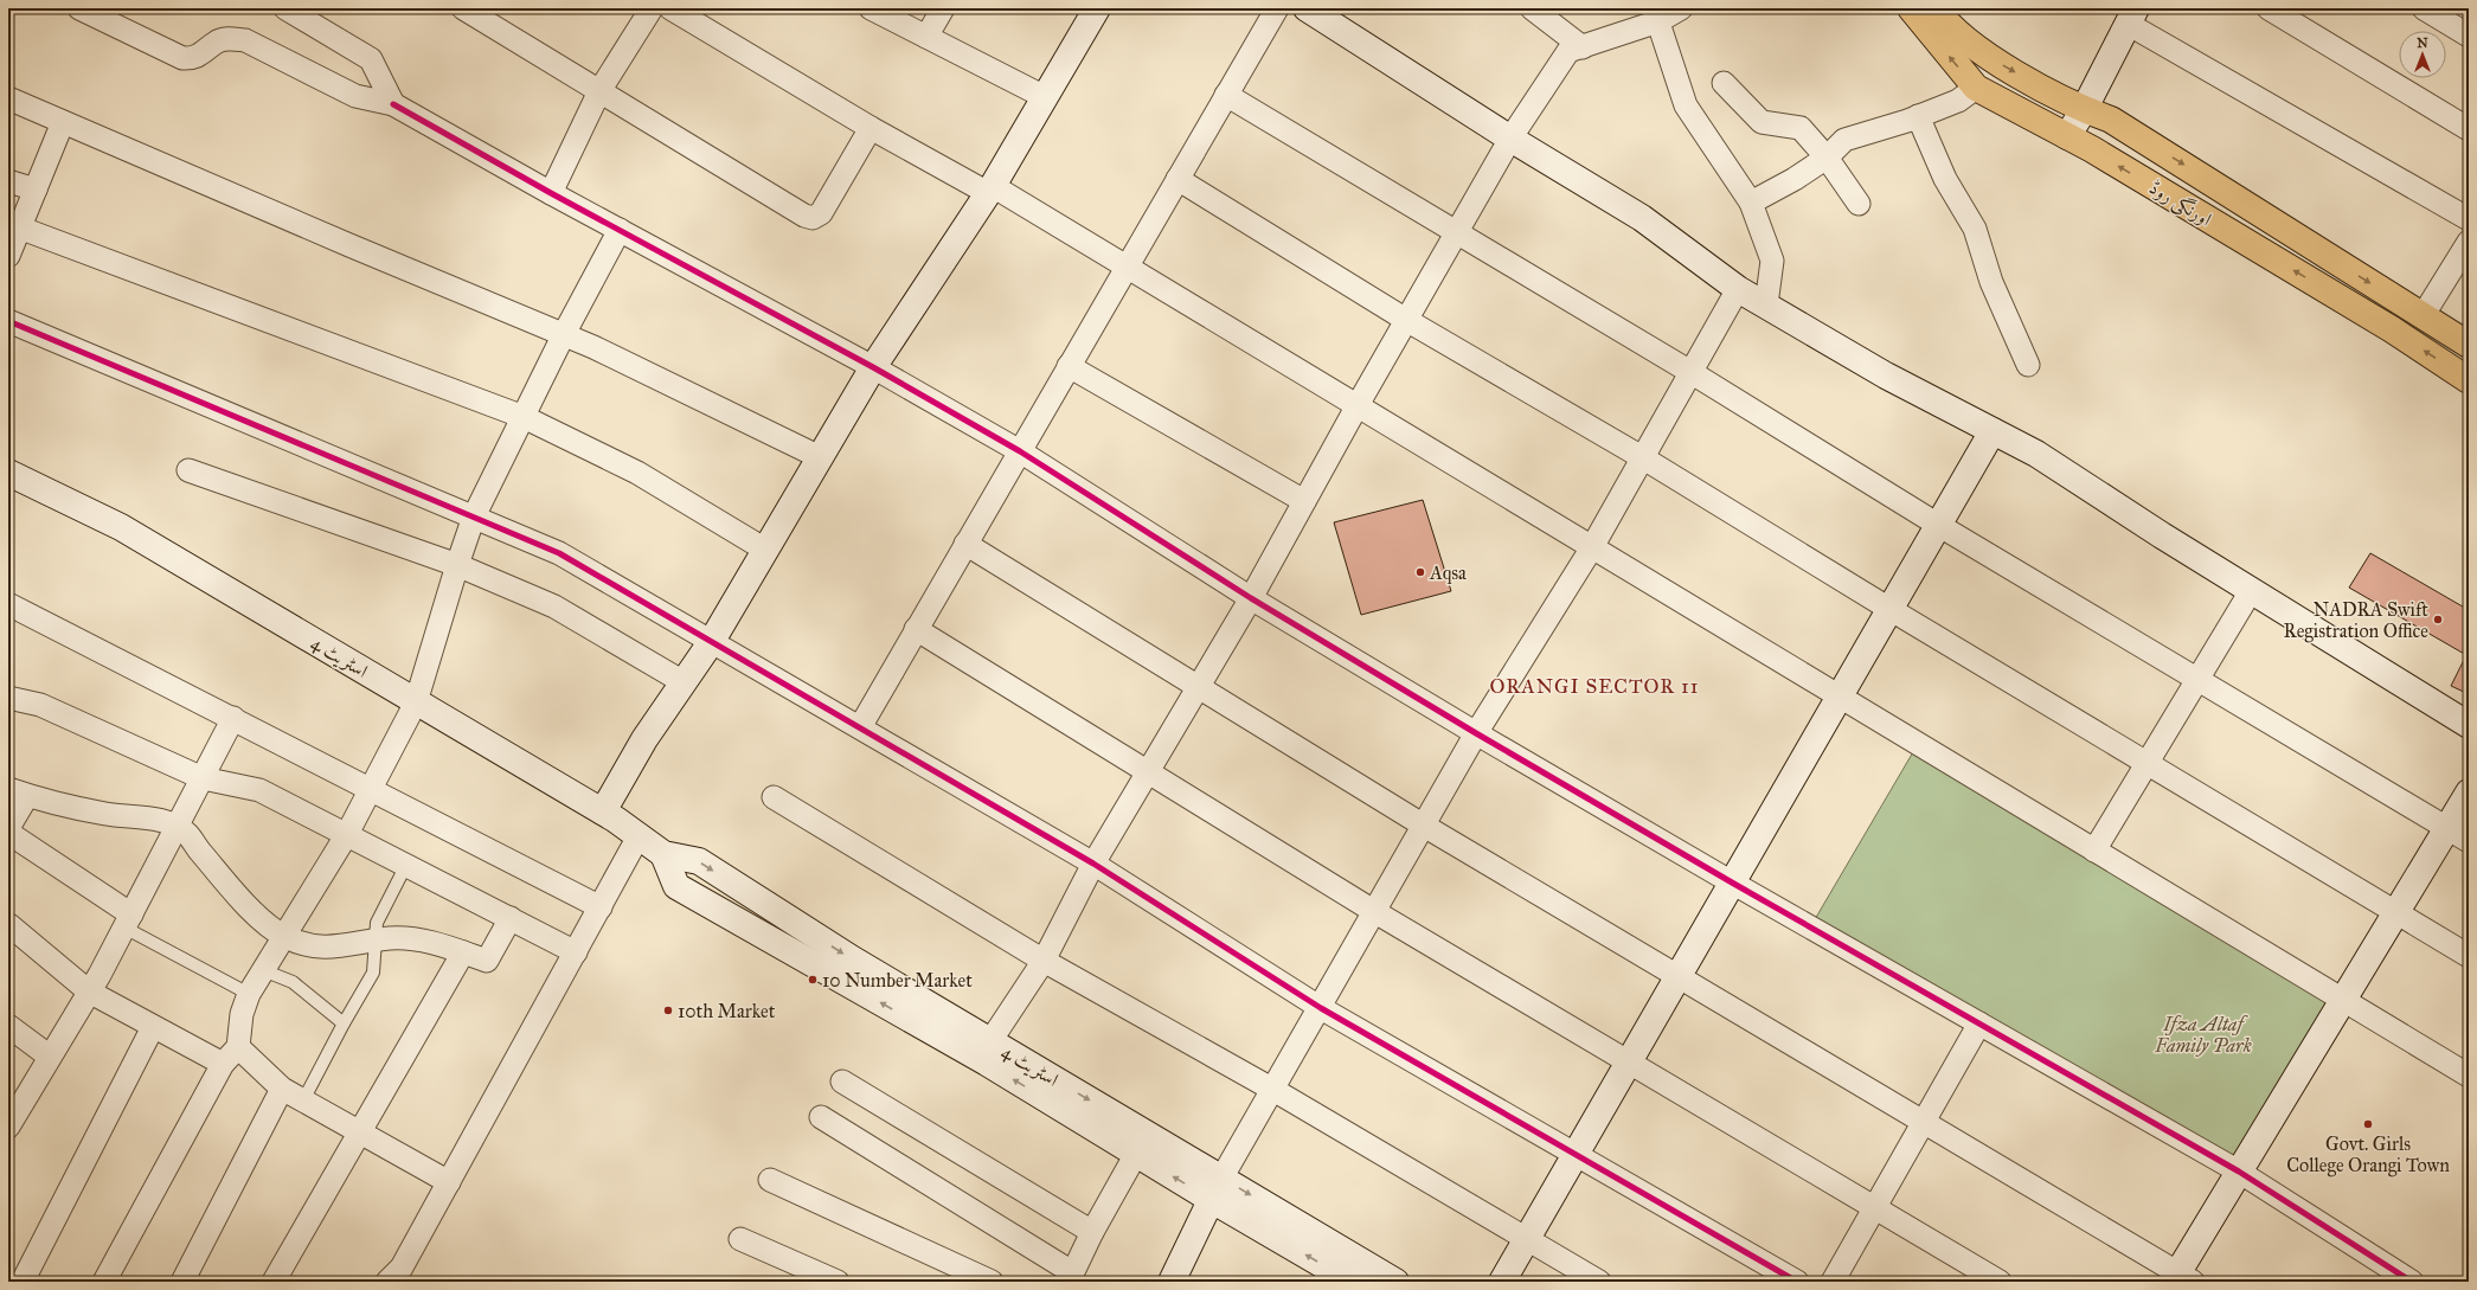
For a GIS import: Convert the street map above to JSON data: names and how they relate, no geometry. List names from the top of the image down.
{
  "streets": {
    "main road": ["اورنگی روڈ"],
    "street": ["اسٹریٹ 4"]
  },
  "districts": ["ORANGI SECTOR 11"],
  "parks": ["Ifza Altaf Family Park"],
  "places": [
    "Aqsa",
    "NADRA Swift Registration Office",
    "10 Number Market",
    "10th Market",
    "Govt. Girls College Orangi Town"
  ],
  "north": "top"
}
